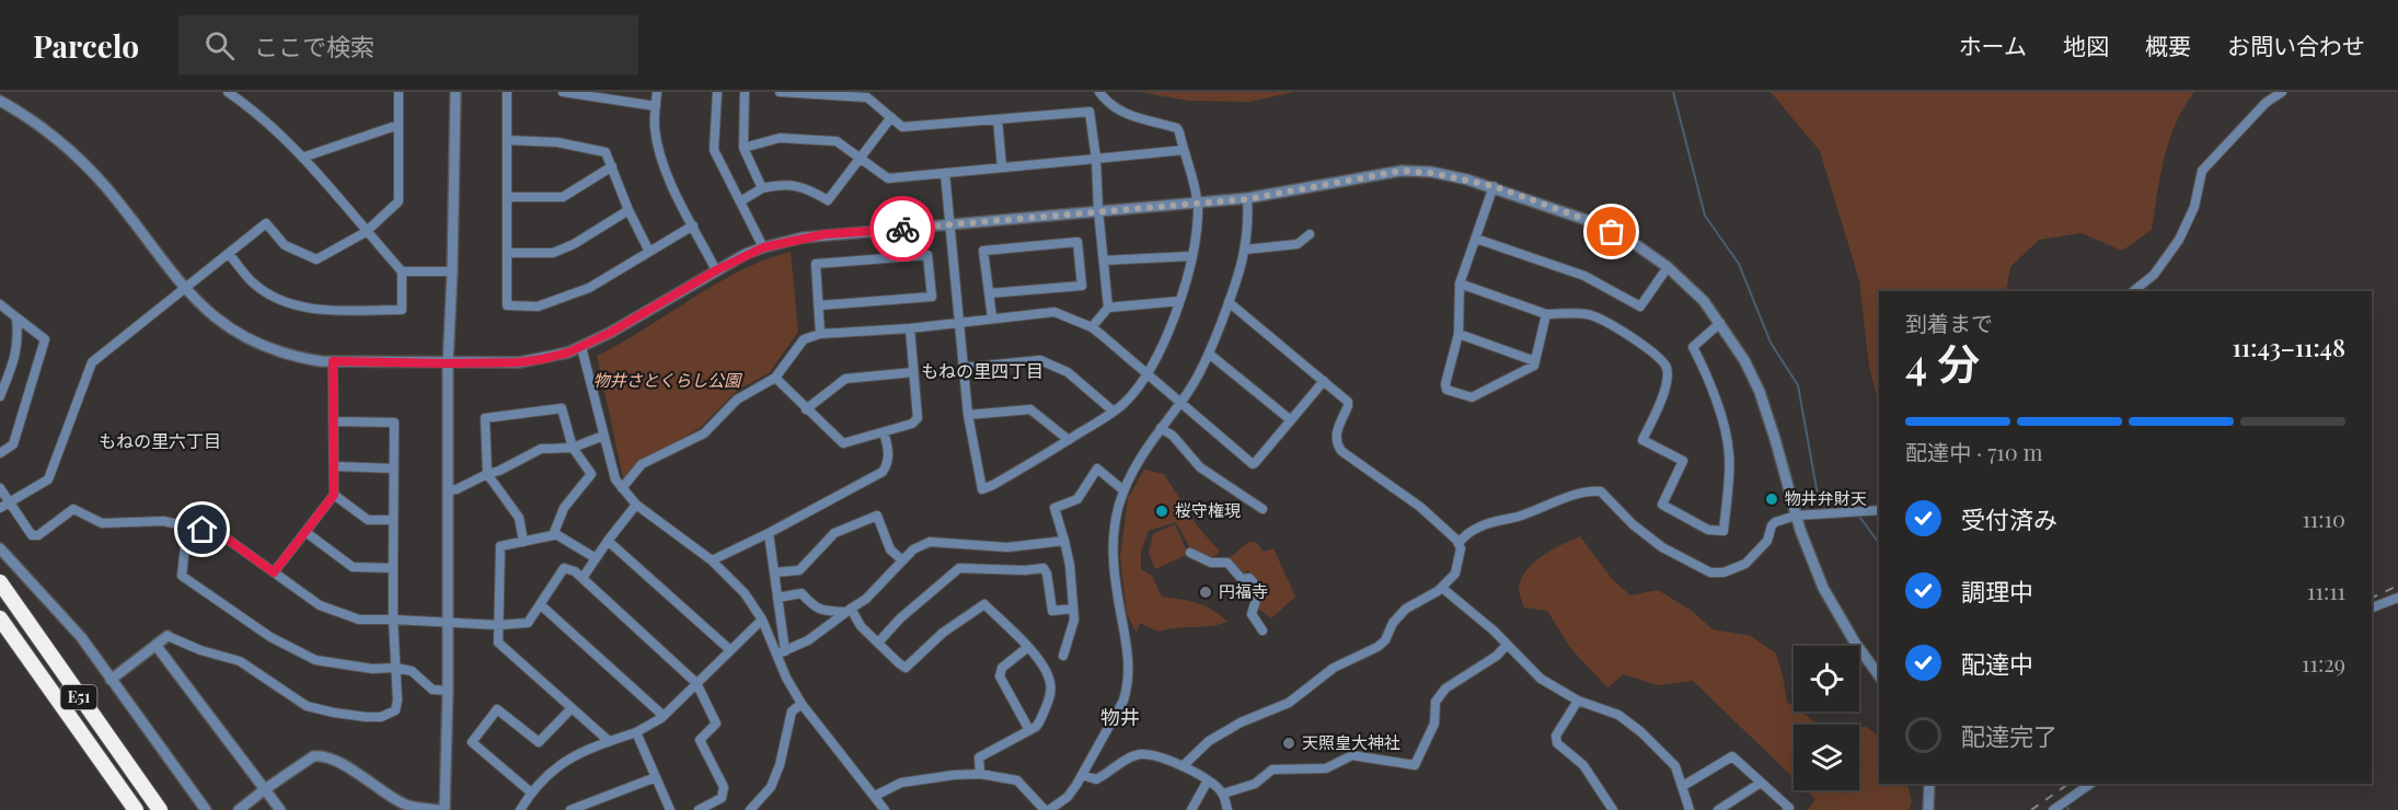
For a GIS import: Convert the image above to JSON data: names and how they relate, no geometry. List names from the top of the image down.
{
  "streets": {
    "highway": ["E51"]
  },
  "districts": ["もねの里四丁目", "もねの里六丁目", "物井"],
  "parks": ["物井さとくらし公園"],
  "places": [
    "物井弁財天",
    "桜守権現",
    "円福寺",
    "天照皇大神社"
  ],
  "page": {
    "header": "Parcelo",
    "search": "ここで検索",
    "nav": [
      "ホーム",
      "地図",
      "概要",
      "お問い合わせ"
    ],
    "heading": ["4 分", "到着まで", "11:43–11:48"],
    "bar": "配達中 · 710 m",
    "list": [
      ["受付済み", "11:10"],
      ["調理中", "11:11"],
      ["配達中", "11:29"],
      "配達完了"
    ]
  }
}
